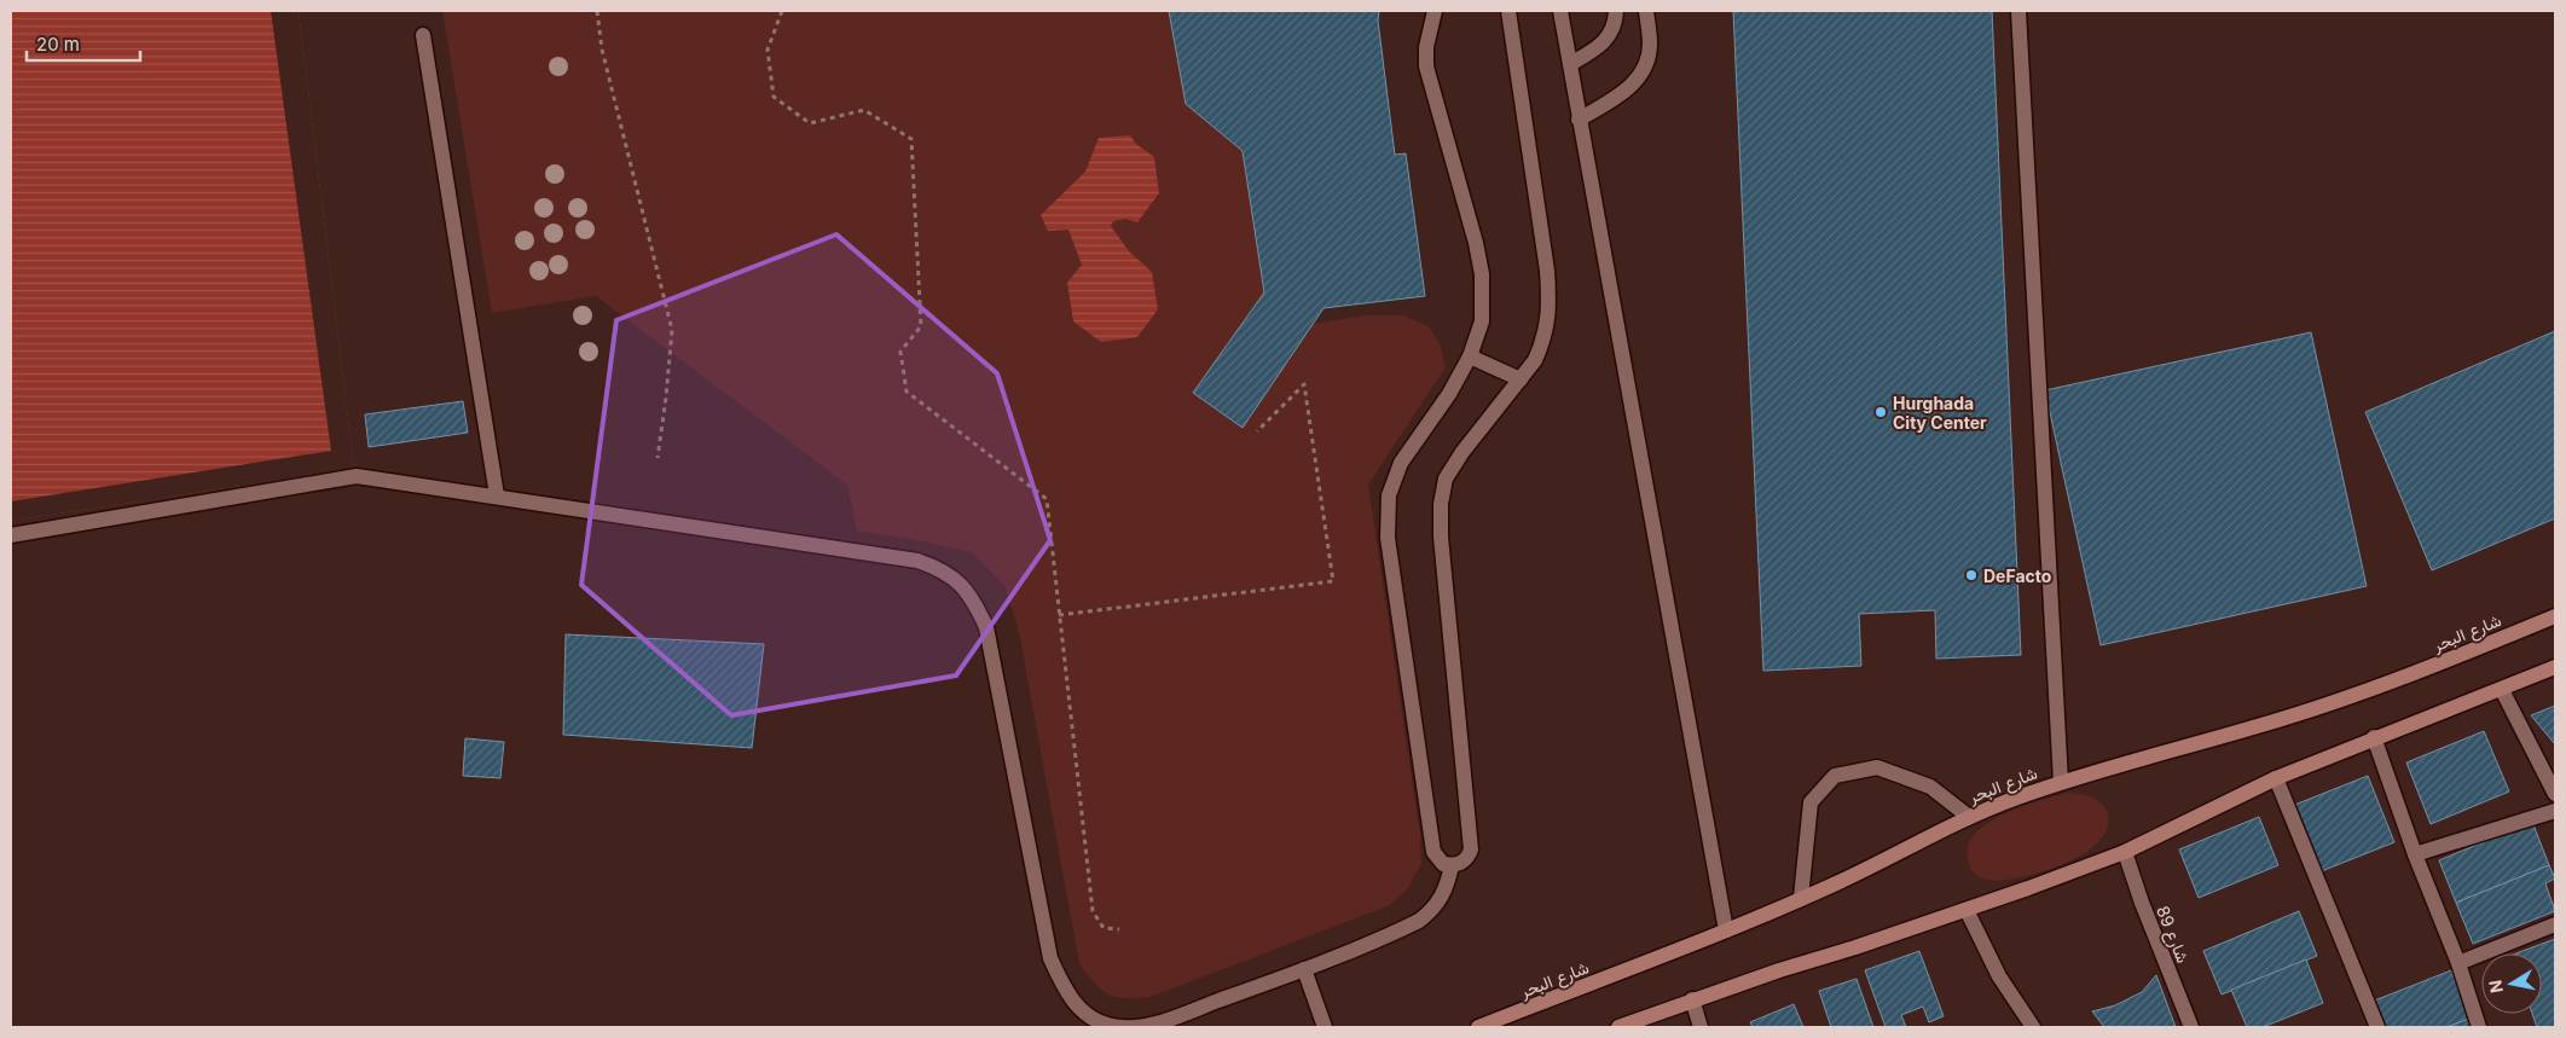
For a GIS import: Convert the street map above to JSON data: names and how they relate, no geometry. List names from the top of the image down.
{
  "streets": {
    "main road": ["شارع البحر"],
    "street": ["شارع 89"]
  },
  "places": ["Hurghada City Center", "DeFacto"],
  "scale_bar": "20 m",
  "north": "left"
}
